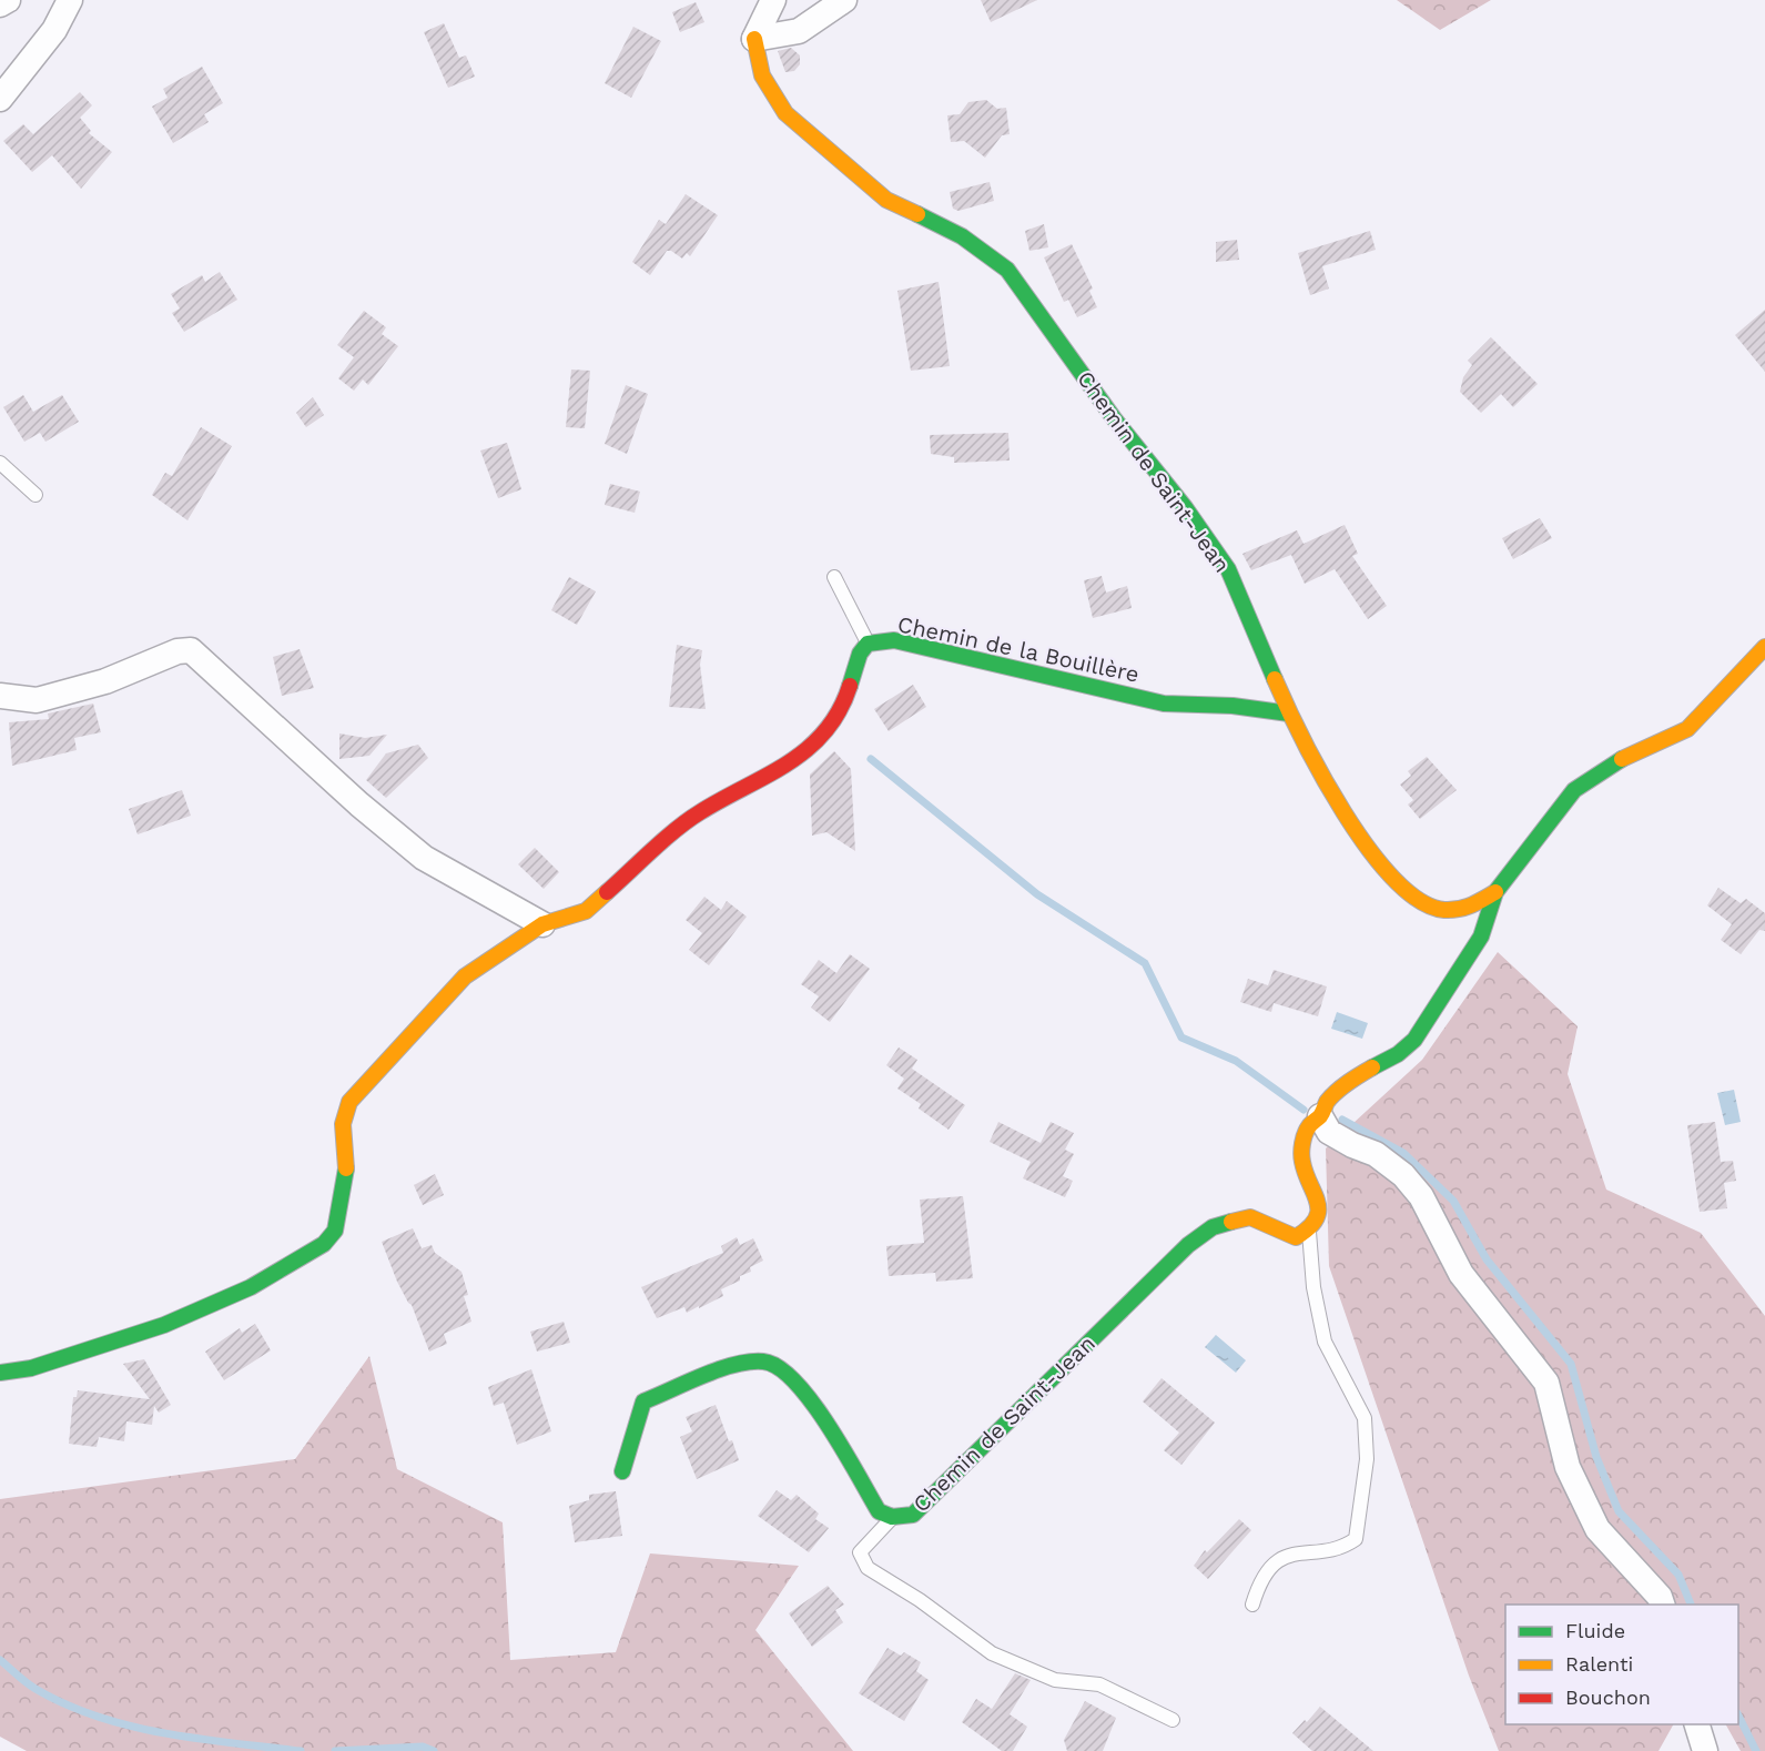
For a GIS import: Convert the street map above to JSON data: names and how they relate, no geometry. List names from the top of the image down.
{
  "streets": {
    "street": ["Chemin de Saint-Jean", "Chemin de la Bouillère"]
  },
  "crossings": [
    ["Chemin de Saint-Jean", "Chemin de la Bouillère"]
  ],
  "legend": ["Fluide", "Ralenti", "Bouchon"]
}
